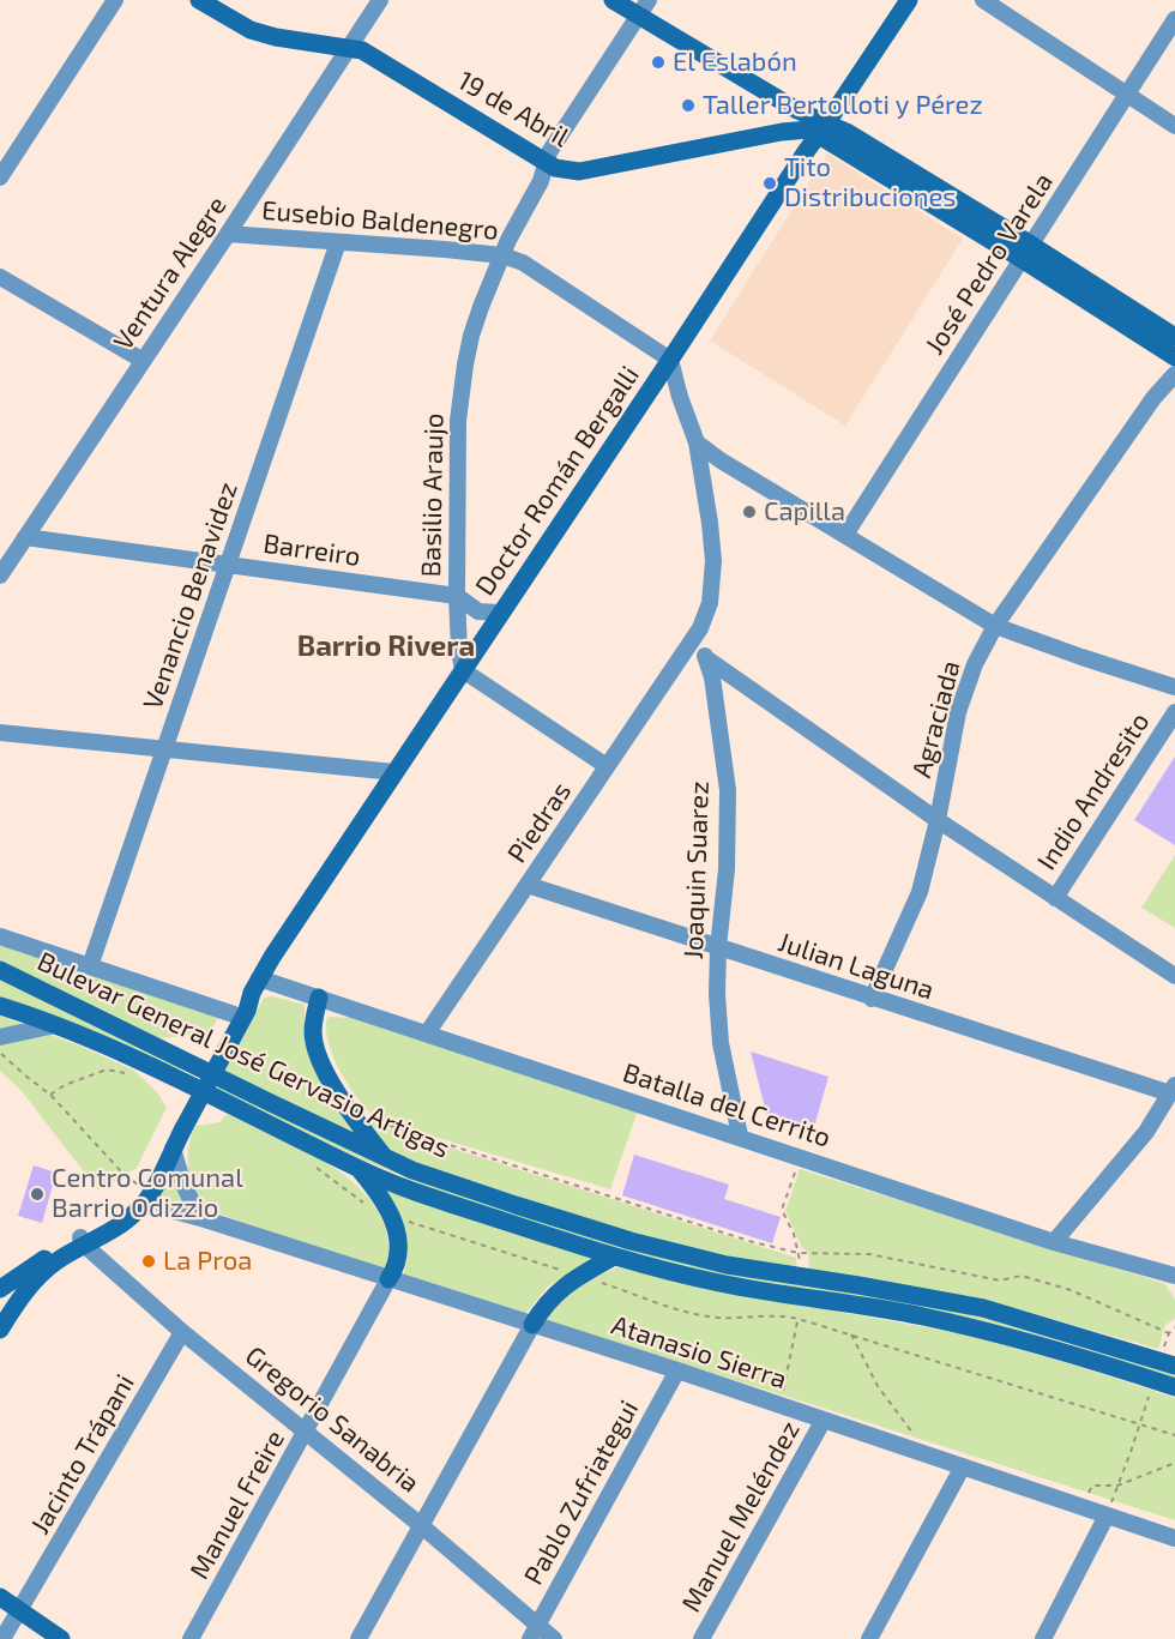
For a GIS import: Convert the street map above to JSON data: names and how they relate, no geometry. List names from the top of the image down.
{
  "streets": {
    "main road": ["19 de Abril", "Doctor Román Bergalli", "Bulevar General José Gervasio Artigas"],
    "street": [
      "Eusebio Baldenegro",
      "José Pedro Varela",
      "Ventura Alegre",
      "Basilio Araujo",
      "Barreiro",
      "Venancio Benavidez",
      "Agraciada",
      "Indio Andresito",
      "Piedras",
      "Joaquin Suarez",
      "Julian Laguna",
      "Batalla del Cerrito",
      "Atanasio Sierra",
      "Gregorio Sanabria",
      "Jacinto Trápani",
      "Pablo Zufriategui",
      "Manuel Freire",
      "Manuel Meléndez"
    ]
  },
  "crossings": [
    ["19 de Abril", "Ventura Alegre"],
    ["19 de Abril", "Doctor Román Bergalli"],
    ["19 de Abril", "Basilio Araujo"],
    ["Eusebio Baldenegro", "Ventura Alegre"],
    ["Eusebio Baldenegro", "Doctor Román Bergalli"],
    ["Eusebio Baldenegro", "Basilio Araujo"],
    ["Eusebio Baldenegro", "Venancio Benavidez"],
    ["Ventura Alegre", "Barreiro"],
    ["Doctor Román Bergalli", "Basilio Araujo"],
    ["Doctor Román Bergalli", "Barreiro"],
    ["Doctor Román Bergalli", "Batalla del Cerrito"],
    ["Basilio Araujo", "Barreiro"],
    ["Barreiro", "Venancio Benavidez"],
    ["Agraciada", "Julian Laguna"],
    ["Piedras", "Joaquin Suarez"],
    ["Piedras", "Julian Laguna"],
    ["Piedras", "Batalla del Cerrito"],
    ["Joaquin Suarez", "Julian Laguna"],
    ["Joaquin Suarez", "Batalla del Cerrito"],
    ["Atanasio Sierra", "Pablo Zufriategui"],
    ["Atanasio Sierra", "Manuel Freire"],
    ["Atanasio Sierra", "Manuel Meléndez"],
    ["Gregorio Sanabria", "Jacinto Trápani"],
    ["Gregorio Sanabria", "Pablo Zufriategui"],
    ["Gregorio Sanabria", "Manuel Freire"]
  ],
  "districts": ["Barrio Rivera"],
  "places": [
    "El Eslabón",
    "Taller Bertolloti y Pérez",
    "Tito Distribuciones",
    "Capilla",
    "Centro Comunal Barrio Odizzio",
    "La Proa"
  ]
}
